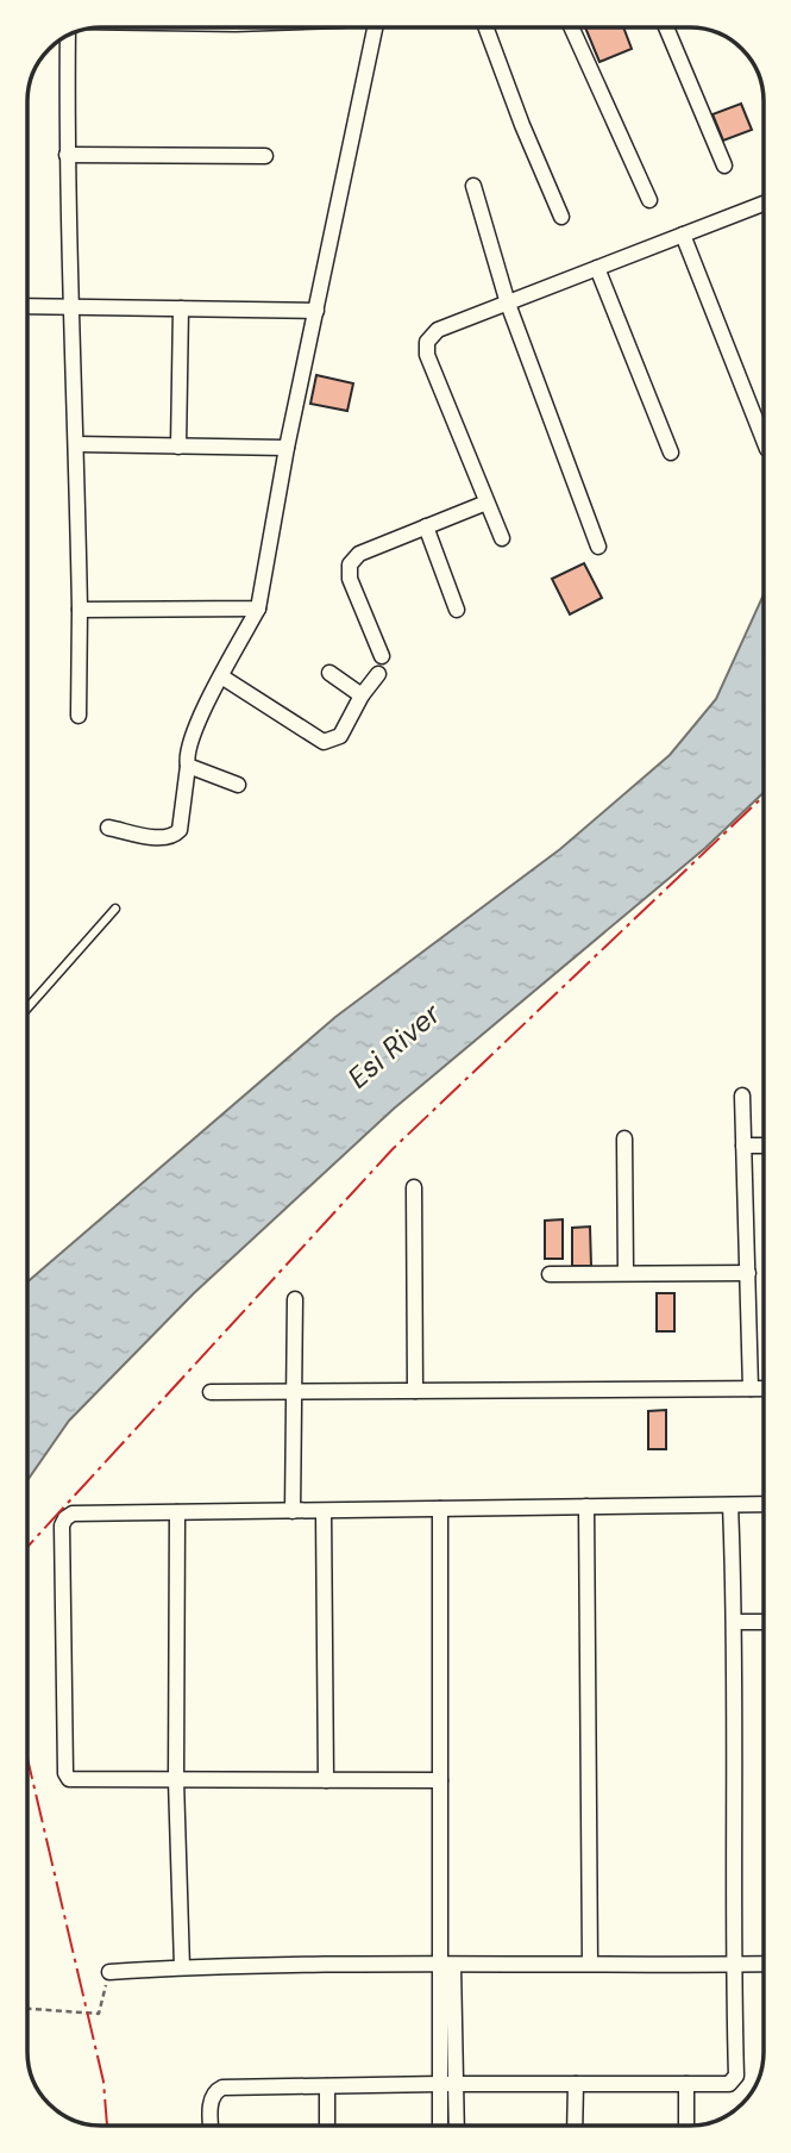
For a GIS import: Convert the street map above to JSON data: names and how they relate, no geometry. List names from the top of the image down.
{
  "water": ["Esi River"]
}
